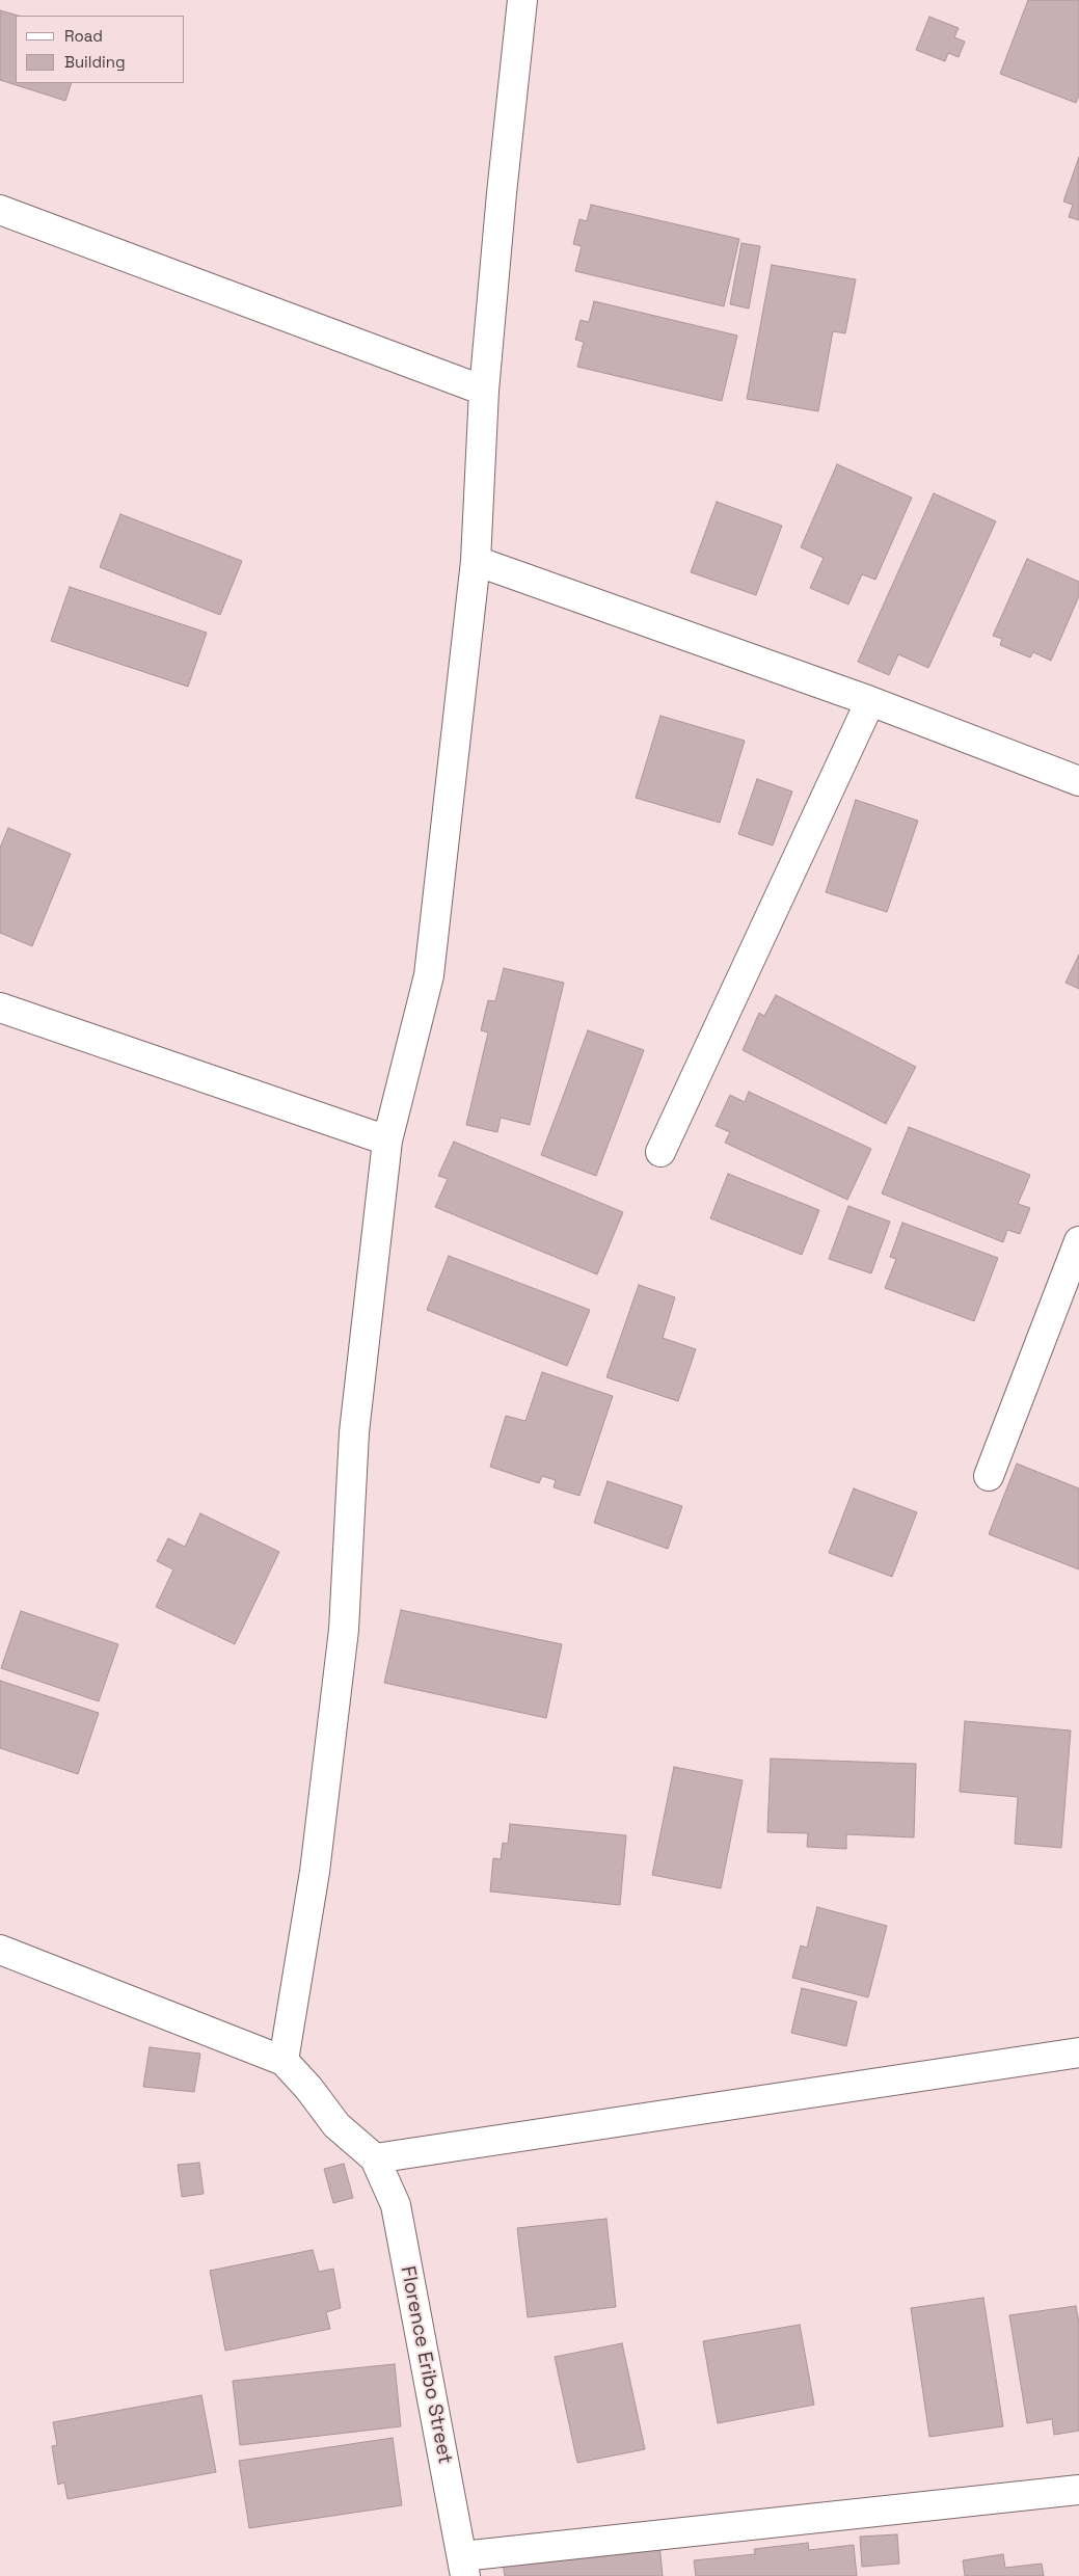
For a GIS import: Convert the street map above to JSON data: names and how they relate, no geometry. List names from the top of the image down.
{
  "streets": {
    "street": ["Florence Eribo Street"]
  },
  "legend": ["Road", "Building"]
}
